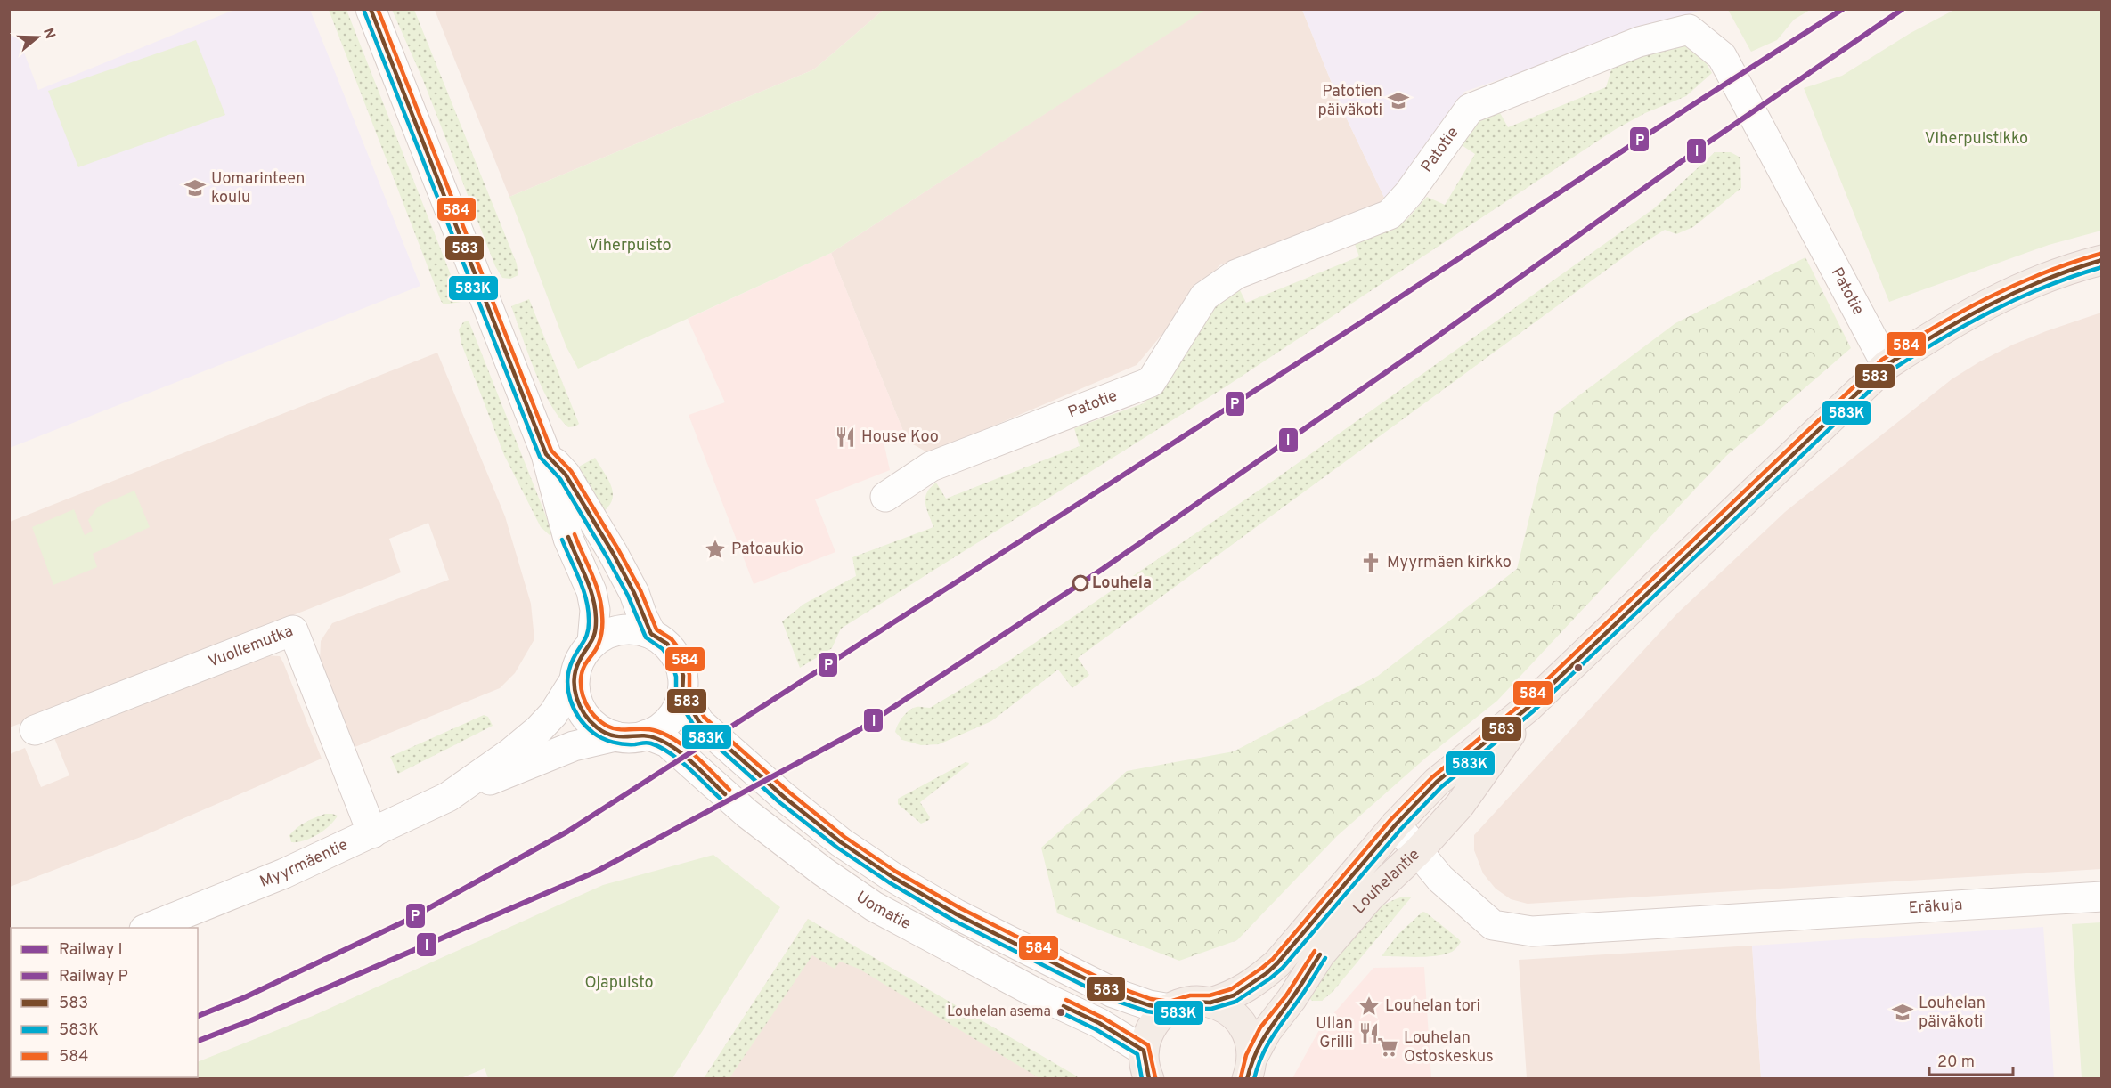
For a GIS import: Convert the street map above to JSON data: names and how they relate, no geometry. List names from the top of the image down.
{
  "streets": {
    "main road": ["Louhelantie"],
    "street": [
      "Patotie",
      "Vuollemutka",
      "Myyrmäentie",
      "Eräkuja",
      "Uomatie"
    ]
  },
  "crossings": [
    ["Patotie", "Louhelantie"],
    ["Vuollemutka", "Myyrmäentie"],
    ["Myyrmäentie", "Uomatie"],
    ["Louhelantie", "Eräkuja"],
    ["Louhelantie", "Uomatie"]
  ],
  "parks": ["Viherpuistikko", "Viherpuisto", "Ojapuisto"],
  "places": {
    "school or university": ["Patotien päiväkoti", "Uomarinteen koulu", "Louhelan päiväkoti"],
    "restaurant": ["House Koo", "Ullan Grilli"],
    "place": ["Patoaukio", "Louhelan tori"],
    "church": ["Myyrmäen kirkko"],
    "other": ["Louhela", "Louhelan asema"],
    "supermarket": ["Louhelan Ostoskeskus"]
  },
  "lines": [
    "rail line I",
    "rail line P",
    "transit line 583",
    "transit line 584",
    "transit line 583K"
  ],
  "legend": [
    "Railway I",
    "Railway P",
    "583",
    "583K",
    "584"
  ],
  "scale_bar": "20 m",
  "north": "right"
}
